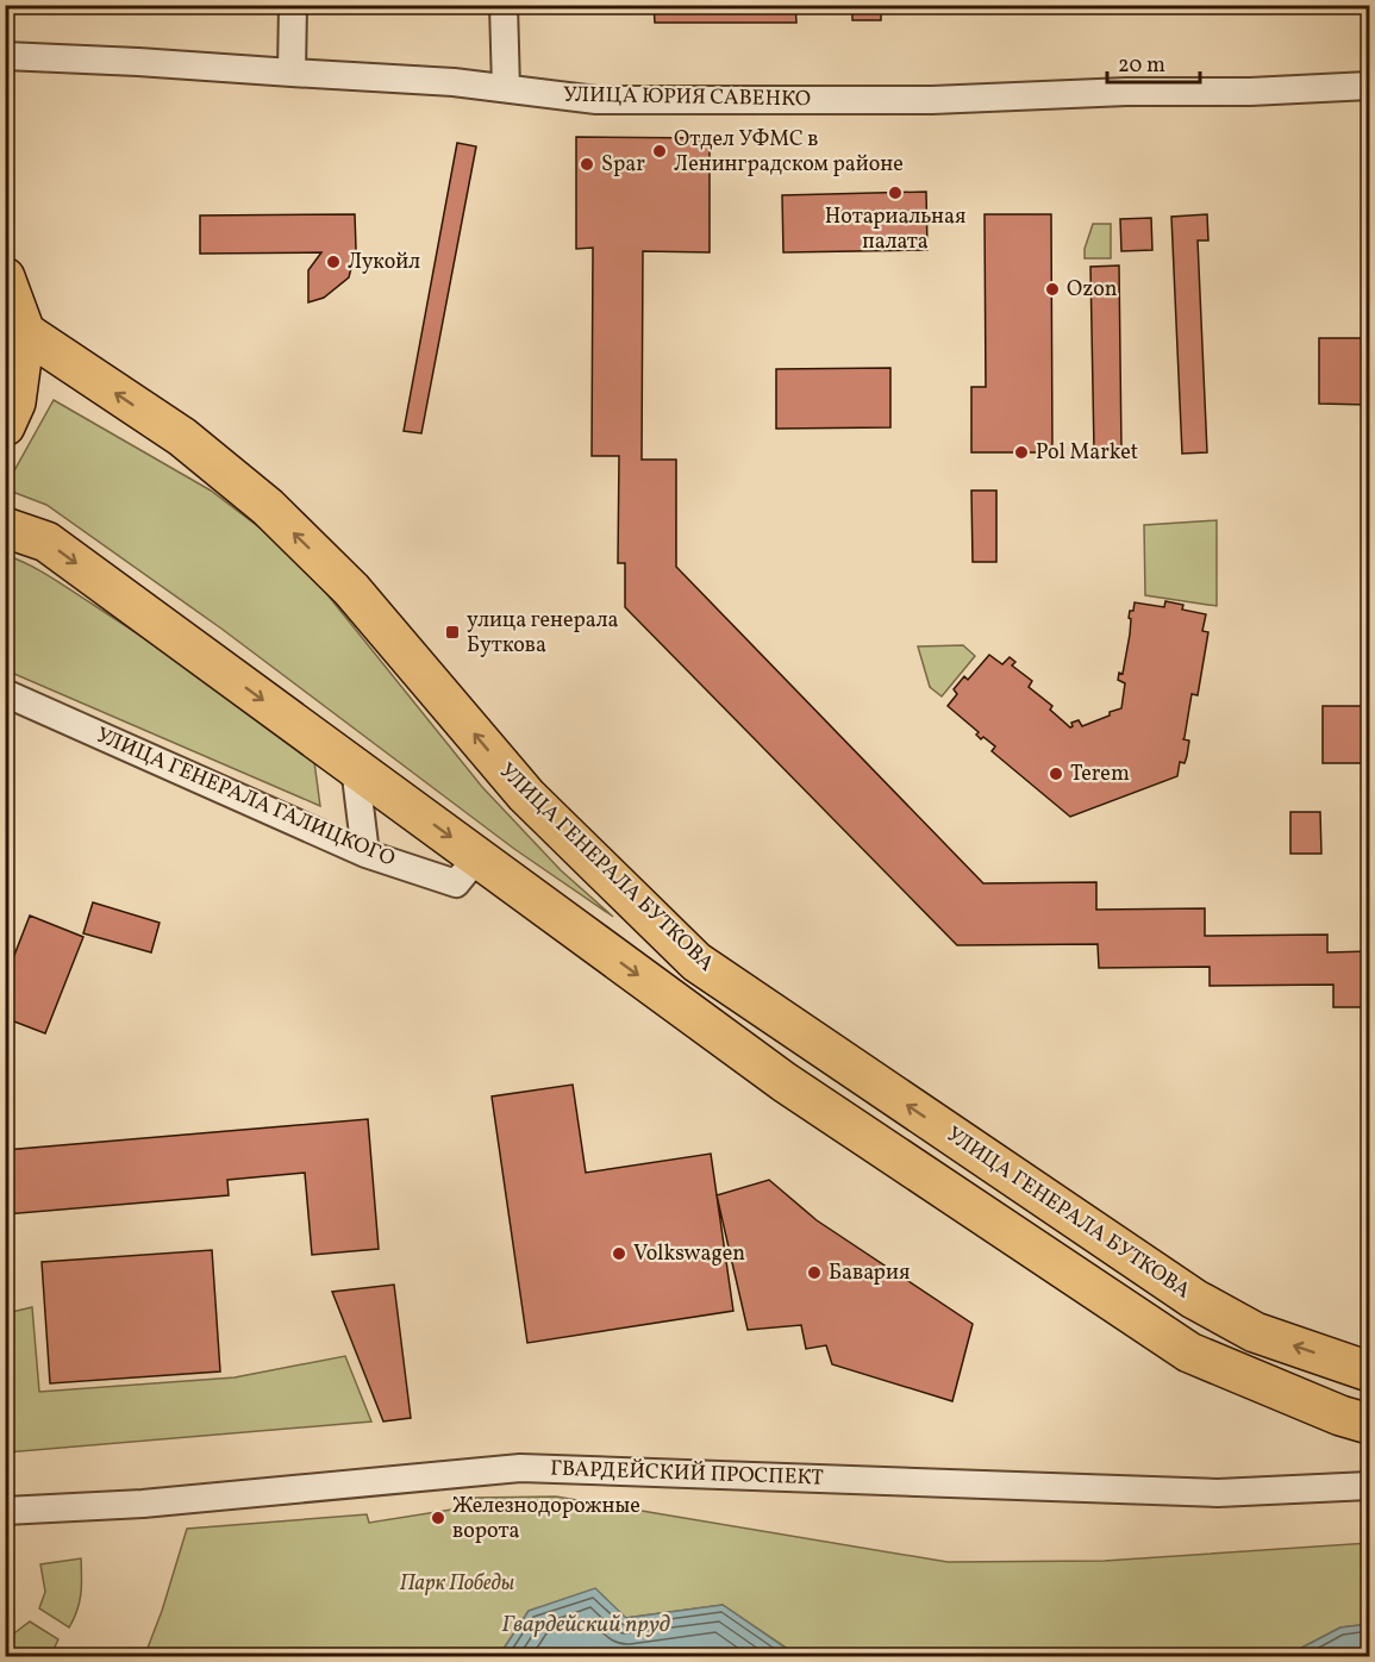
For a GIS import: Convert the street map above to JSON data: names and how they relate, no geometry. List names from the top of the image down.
{
  "streets": {
    "main road": ["УЛИЦА ГЕНЕРАЛА БУТКОВА"],
    "street": ["УЛИЦА ЮРИЯ САВЕНКО", "УЛИЦА ГЕНЕРАЛА ГАЛИЦКОГО", "ГВАРДЕЙСКИЙ ПРОСПЕКТ"]
  },
  "water": ["Гвардейский пруд"],
  "parks": ["Парк Победы"],
  "places": {
    "other": [
      "Отдел УФМС в Ленинградском районе",
      "Spar",
      "Нотариальная палата",
      "Лукойл",
      "Ozon",
      "Pol Market",
      "Terem",
      "Volkswagen",
      "Бавария",
      "Железнодорожные ворота"
    ],
    "transit": ["улица генерала Буткова"]
  },
  "scale_bar": "20 m"
}
